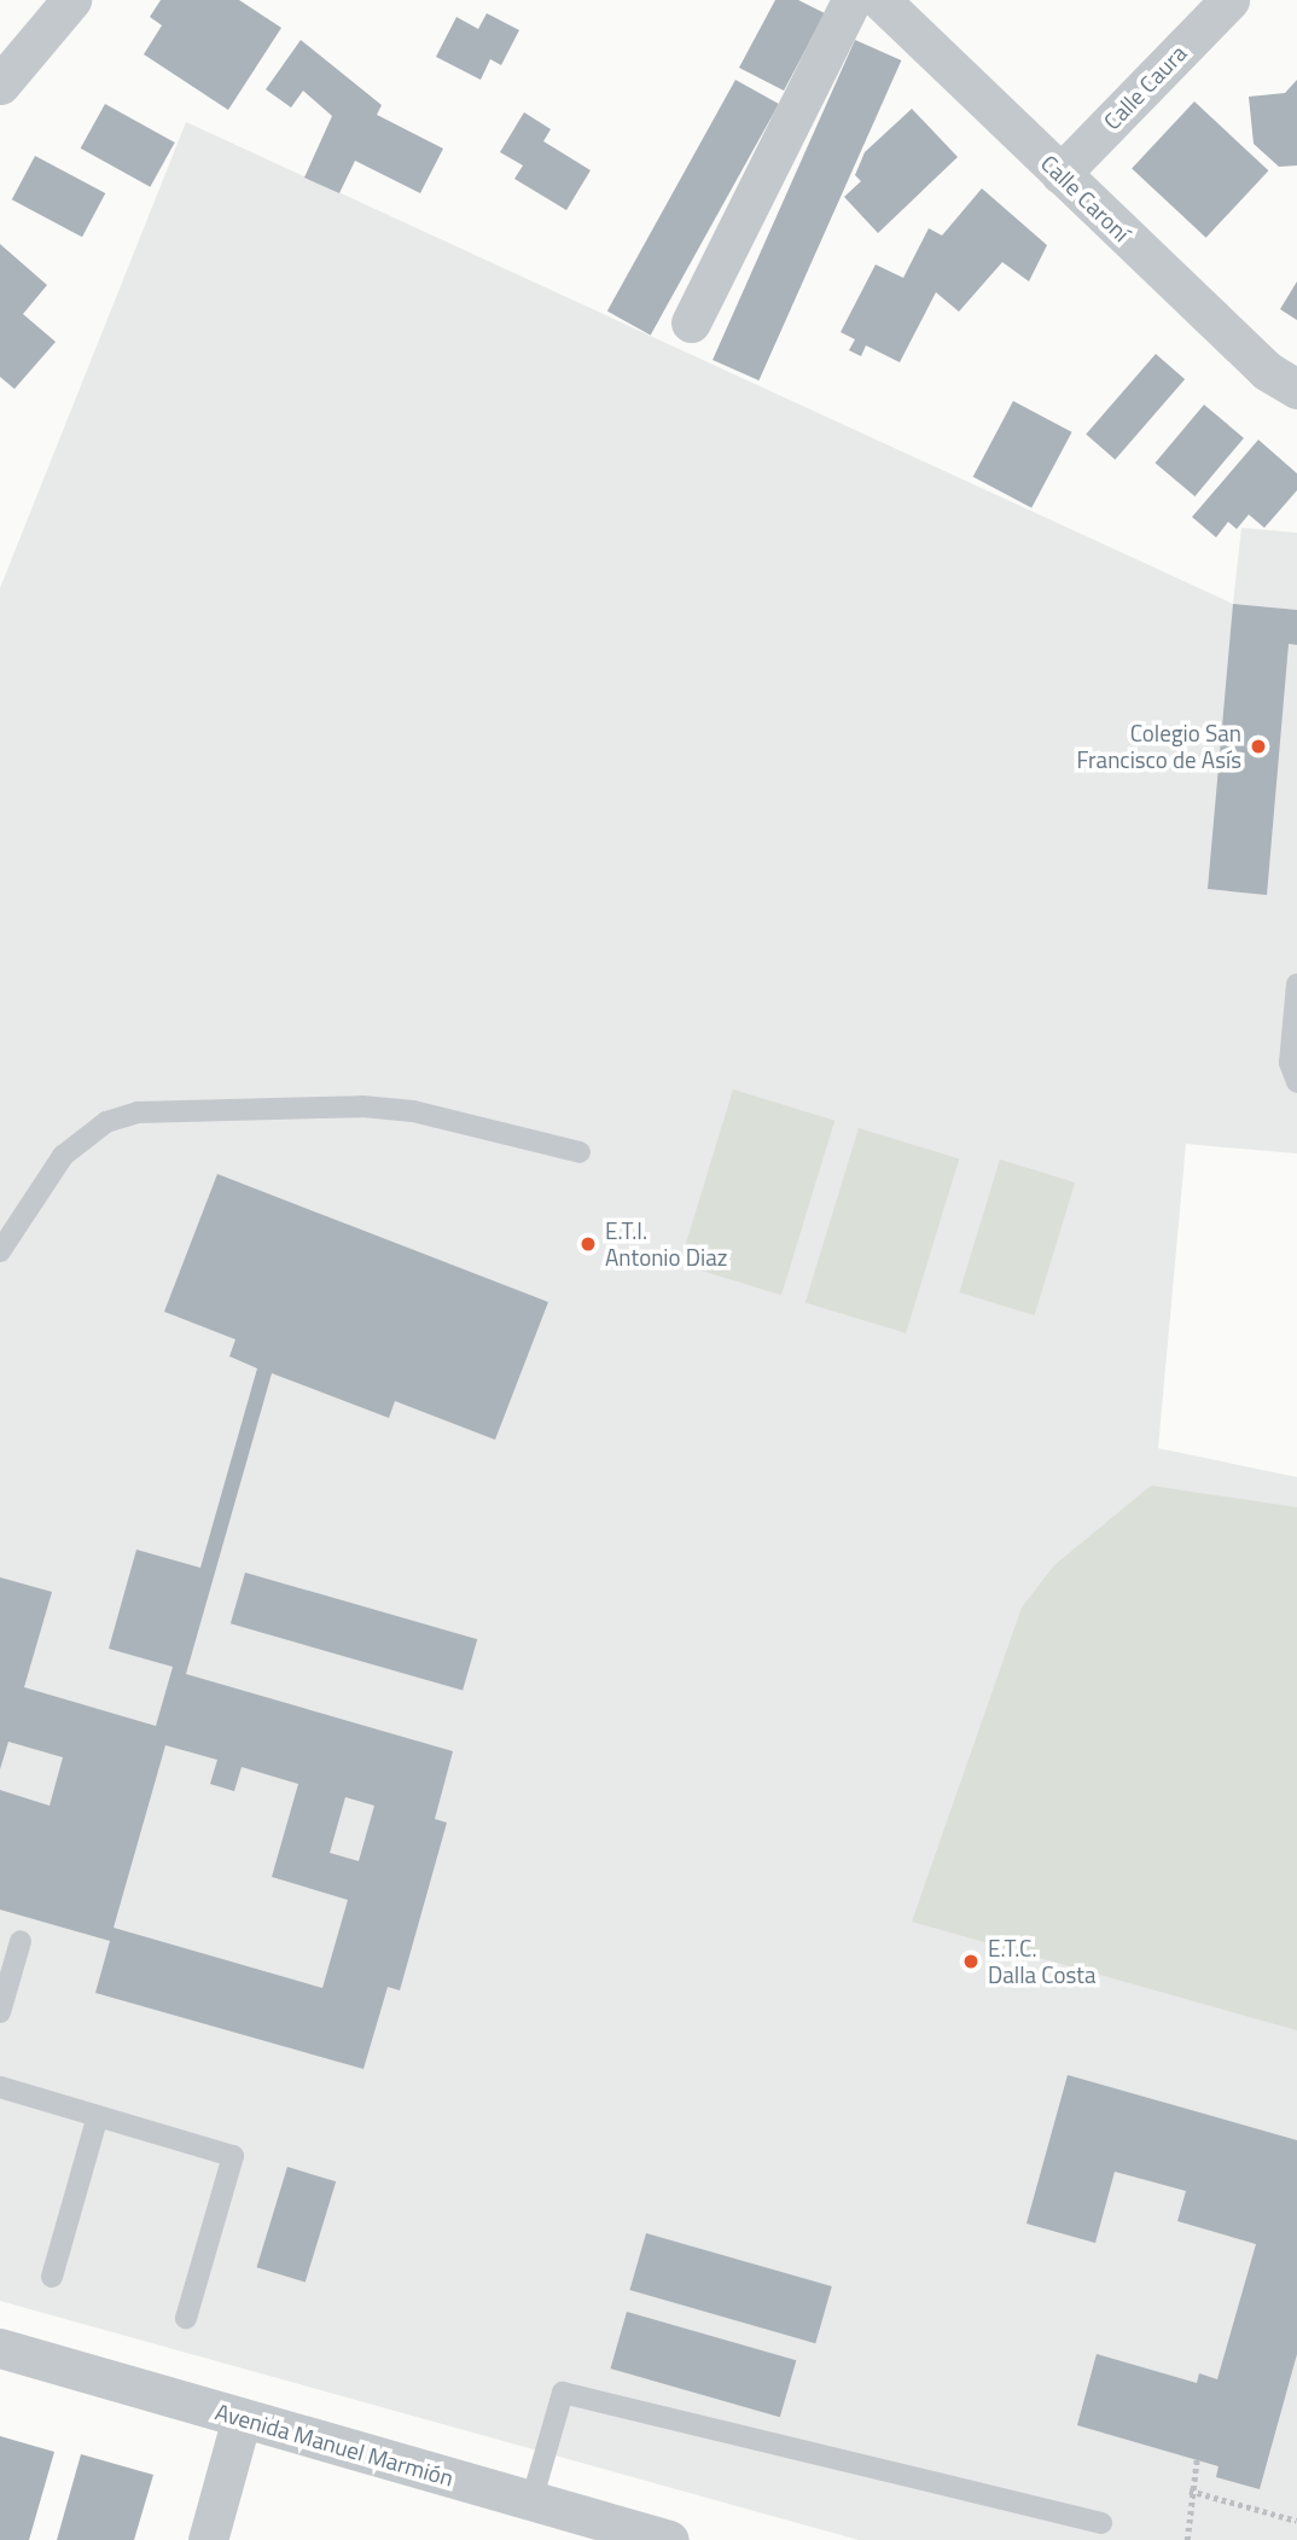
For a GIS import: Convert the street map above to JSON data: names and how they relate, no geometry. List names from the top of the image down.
{
  "streets": {
    "street": ["Calle Caura", "Calle Caroní", "Avenida Manuel Marmión"]
  },
  "crossings": [
    ["Calle Caura", "Calle Caroní"]
  ],
  "places": ["Colegio San Francisco de Asís", "E.T.I. Antonio Diaz", "E.T.C. Dalla Costa"]
}
